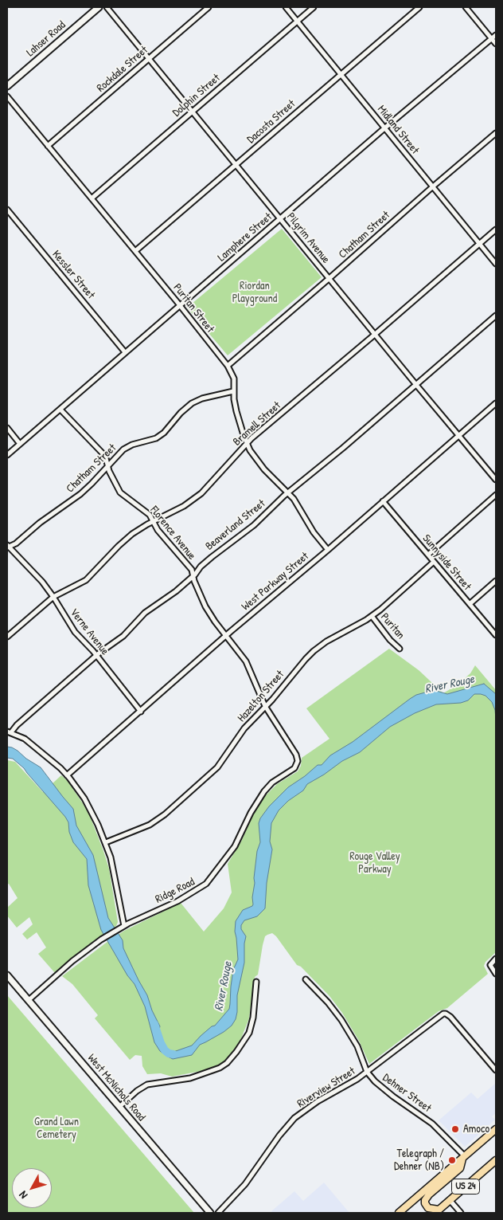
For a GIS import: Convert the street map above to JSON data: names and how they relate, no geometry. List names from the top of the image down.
{
  "streets": {
    "main road": ["Lahser Road", "West McNichols Road", "US 24"],
    "street": [
      "Rockdale Street",
      "Dolphin Street",
      "Dacosta Street",
      "Midland Street",
      "Chatham Street",
      "Lamphere Street",
      "Pilgrim Avenue",
      "Kessler Street",
      "Puritan Street",
      "Bramell Street",
      "Beaverland Street",
      "Florence Avenue",
      "Sunnyside Street",
      "West Parkway Street",
      "Puritan",
      "Verne Avenue",
      "Hazelton Street",
      "Ridge Road",
      "Riverview Street",
      "Dehner Street"
    ]
  },
  "crossings": [
    ["Rockdale Street", "Pilgrim Avenue"],
    ["Rockdale Street", "Puritan Street"],
    ["Dolphin Street", "Midland Street"],
    ["Dolphin Street", "Pilgrim Avenue"],
    ["Dolphin Street", "Puritan Street"],
    ["Dacosta Street", "Midland Street"],
    ["Dacosta Street", "Pilgrim Avenue"],
    ["Dacosta Street", "Puritan Street"],
    ["Midland Street", "Chatham Street"],
    ["Midland Street", "Lamphere Street"],
    ["Midland Street", "Bramell Street"],
    ["Chatham Street", "Pilgrim Avenue"],
    ["Chatham Street", "Puritan Street"],
    ["Chatham Street", "Florence Avenue"],
    ["Chatham Street", "Verne Avenue"],
    ["Lamphere Street", "Pilgrim Avenue"],
    ["Lamphere Street", "Kessler Street"],
    ["Lamphere Street", "Puritan Street"],
    ["Lamphere Street", "Florence Avenue"],
    ["Pilgrim Avenue", "Bramell Street"],
    ["Pilgrim Avenue", "Beaverland Street"],
    ["Pilgrim Avenue", "West Parkway Street"],
    ["Puritan Street", "Bramell Street"],
    ["Puritan Street", "Beaverland Street"],
    ["Puritan Street", "West Parkway Street"],
    ["Bramell Street", "Florence Avenue"],
    ["Bramell Street", "Verne Avenue"],
    ["Beaverland Street", "Florence Avenue"],
    ["Beaverland Street", "Verne Avenue"],
    ["Florence Avenue", "West Parkway Street"],
    ["Florence Avenue", "Hazelton Street"],
    ["Florence Avenue", "Ridge Road"],
    ["Sunnyside Street", "West Parkway Street"],
    ["Sunnyside Street", "Hazelton Street"],
    ["West Parkway Street", "Verne Avenue"],
    ["Puritan", "Hazelton Street"],
    ["Ridge Road", "West McNichols Road"],
    ["Riverview Street", "Dehner Street"],
    ["Dehner Street", "US 24"]
  ],
  "water": ["River Rouge"],
  "parks": ["Riordan Playground", "Rouge Valley Parkway", "Grand Lawn Cemetery"],
  "places": ["Amoco", "Telegraph / Dehner (NB)"],
  "north": "bottom left"
}
